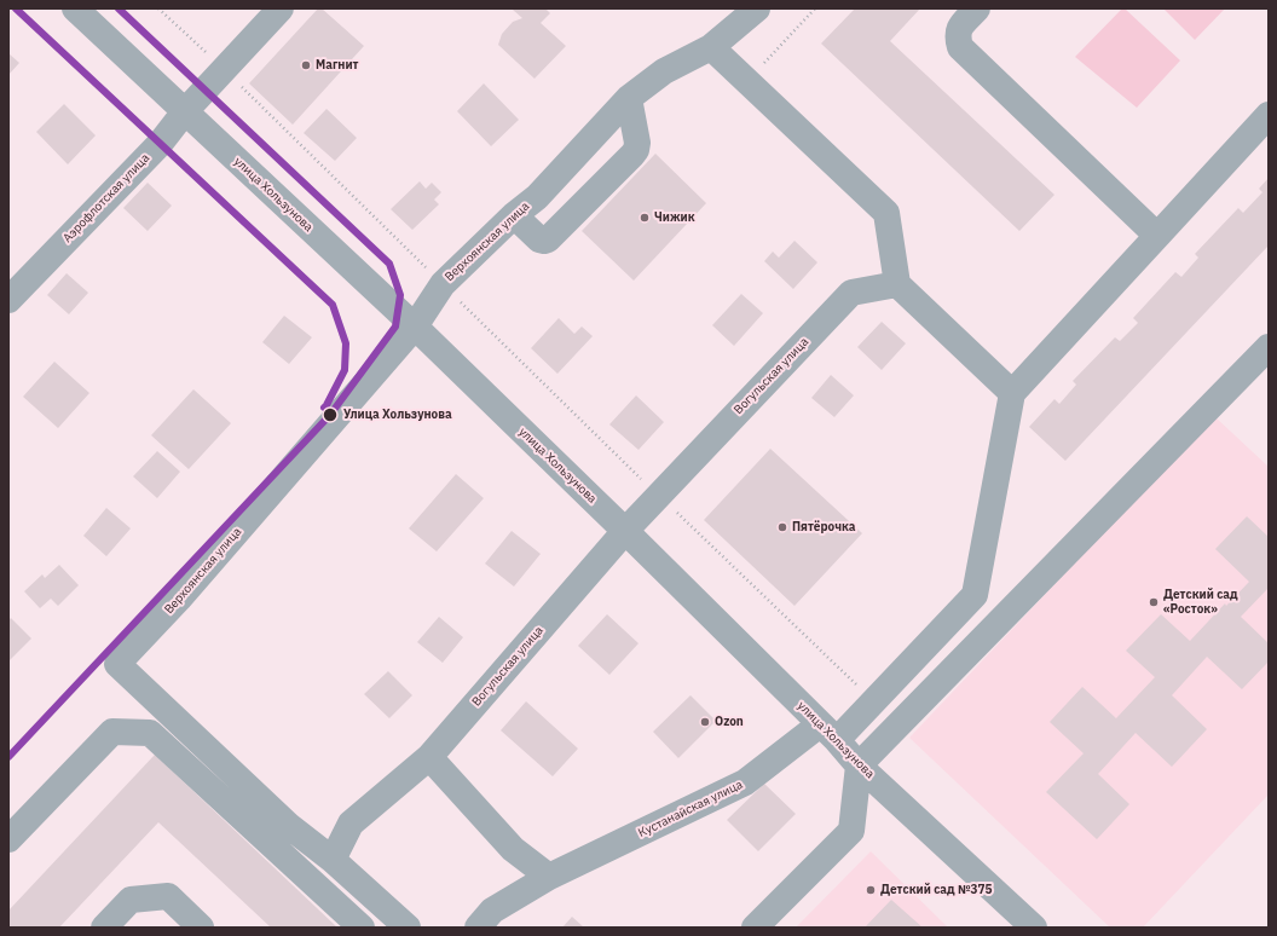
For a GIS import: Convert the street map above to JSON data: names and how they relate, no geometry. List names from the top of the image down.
{
  "streets": {
    "street": [
      "улица Хользунова",
      "Аэрофлотская улица",
      "Верхоянская улица",
      "Вогульская улица",
      "Кустанайская улица"
    ]
  },
  "crossings": [
    ["улица Хользунова", "Аэрофлотская улица"],
    ["улица Хользунова", "Верхоянская улица"],
    ["улица Хользунова", "Вогульская улица"],
    ["улица Хользунова", "Кустанайская улица"],
    ["Верхоянская улица", "Вогульская улица"]
  ],
  "places": [
    "Магнит",
    "Чижик",
    "Улица Хользунова",
    "Пятёрочка",
    "Детский сад «Росток»",
    "Ozon",
    "Детский сад №375"
  ]
}
